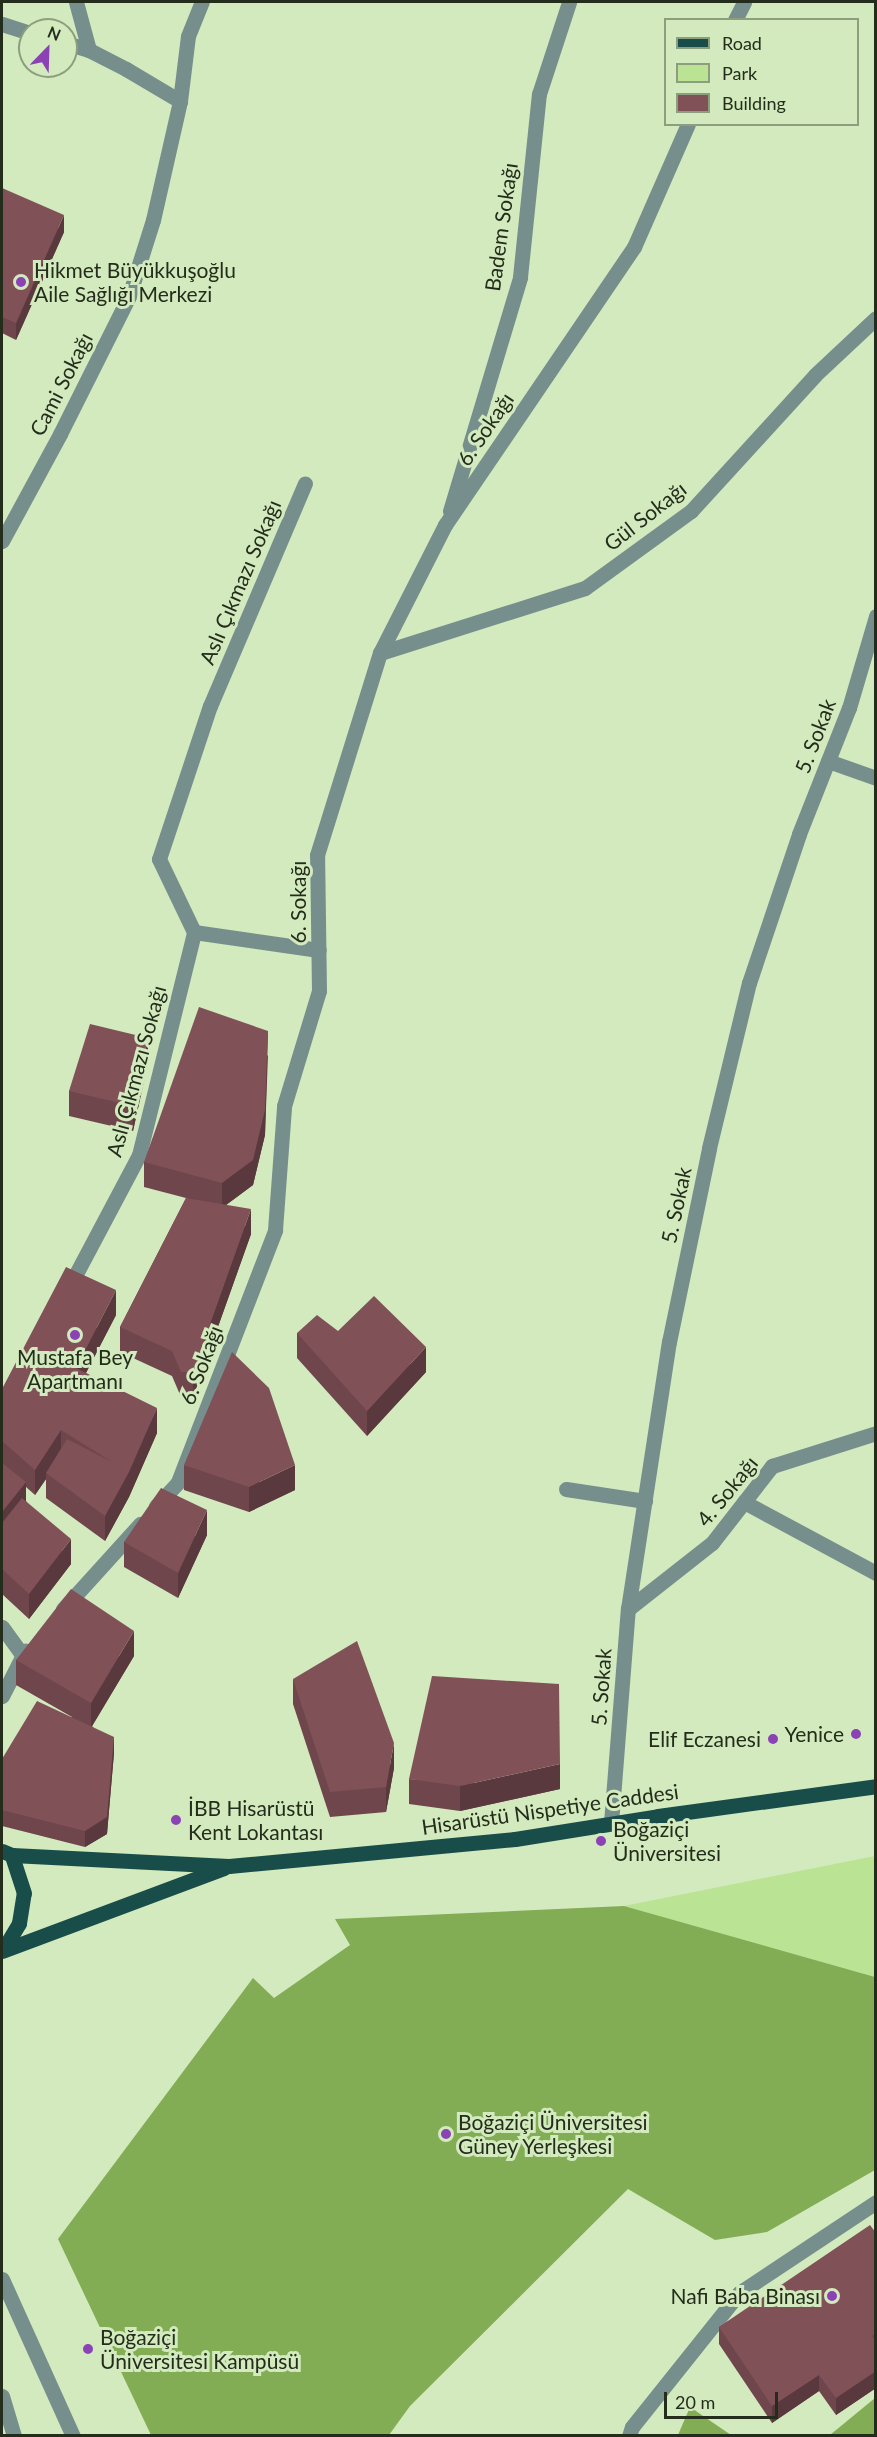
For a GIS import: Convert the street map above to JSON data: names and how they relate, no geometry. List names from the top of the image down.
{
  "streets": {
    "main road": ["Hisarüstü Nispetiye Caddesi"],
    "street": [
      "Badem Sokağı",
      "Cami Sokağı",
      "6. Sokağı",
      "Gül Sokağı",
      "Aslı Çıkmazı Sokağı",
      "5. Sokak",
      "4. Sokağı"
    ]
  },
  "crossings": [
    ["Badem Sokağı", "6. Sokağı"],
    ["6. Sokağı", "Gül Sokağı"],
    ["5. Sokak", "4. Sokağı"],
    ["5. Sokak", "Hisarüstü Nispetiye Caddesi"]
  ],
  "places": [
    "Hikmet Büyükkuşoğlu Aile Sağlığı Merkezi",
    "Mustafa Bey Apartmanı",
    "Yenice",
    "Elif Eczanesi",
    "İBB Hisarüstü Kent Lokantası",
    "Boğaziçi Üniversitesi",
    "Boğaziçi Üniversitesi Güney Yerleşkesi",
    "Nafi Baba Binası",
    "Boğaziçi Üniversitesi Kampüsü"
  ],
  "legend": ["Road", "Park", "Building"],
  "scale_bar": "20 m",
  "north": "top right"
}
